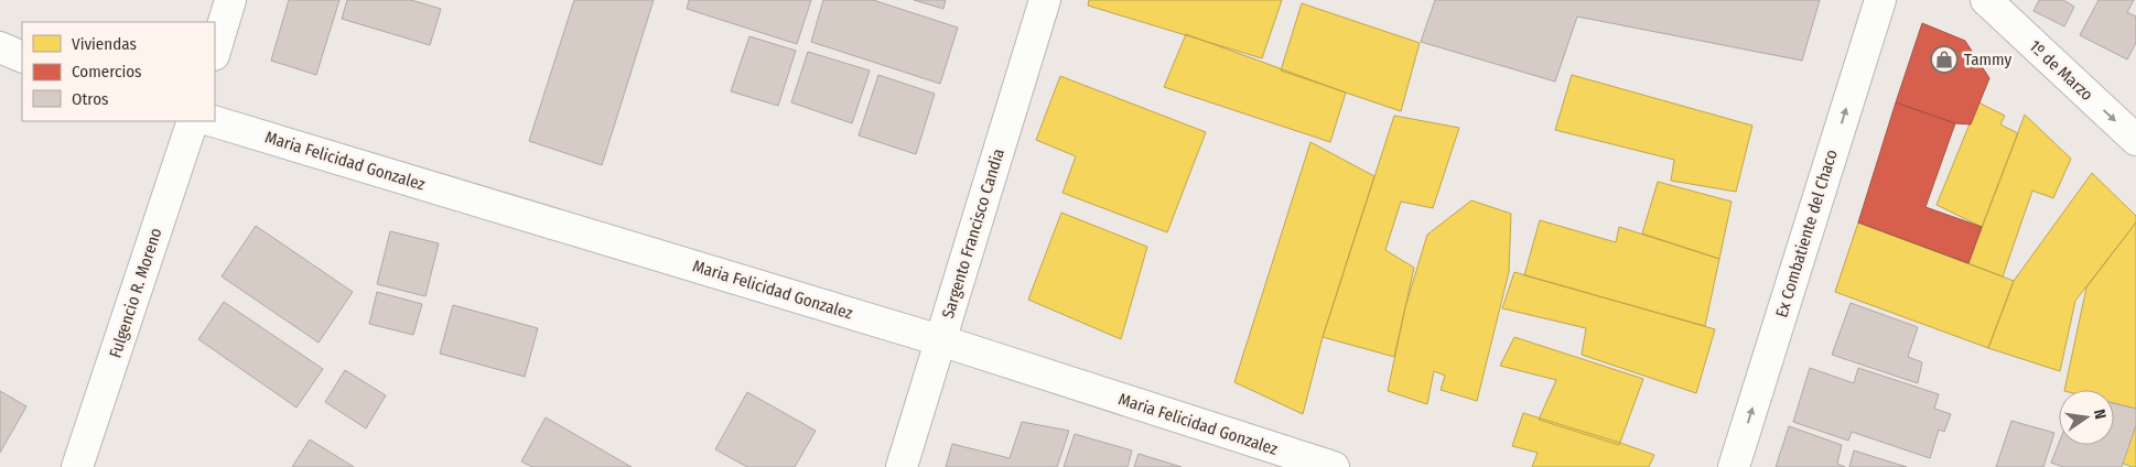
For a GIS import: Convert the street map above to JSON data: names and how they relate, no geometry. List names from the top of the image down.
{
  "streets": {
    "street": [
      "1º de Marzo",
      "Maria Felicidad Gonzalez",
      "Sargento Francisco Candia",
      "Ex Combatiente del Chaco",
      "Fulgencio R. Moreno"
    ]
  },
  "crossings": [
    ["Maria Felicidad Gonzalez", "Sargento Francisco Candia"]
  ],
  "one_way": ["1º de Marzo", "Ex Combatiente del Chaco"],
  "places": {
    "shop": ["Tammy"]
  },
  "legend": ["Viviendas", "Comercios", "Otros"],
  "north": "right"
}
